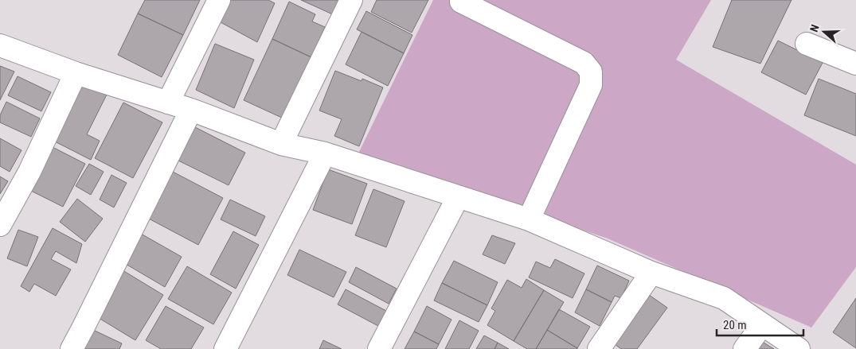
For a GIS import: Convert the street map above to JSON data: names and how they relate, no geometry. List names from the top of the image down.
{
  "scale_bar": "20 m",
  "north": "left"
}
